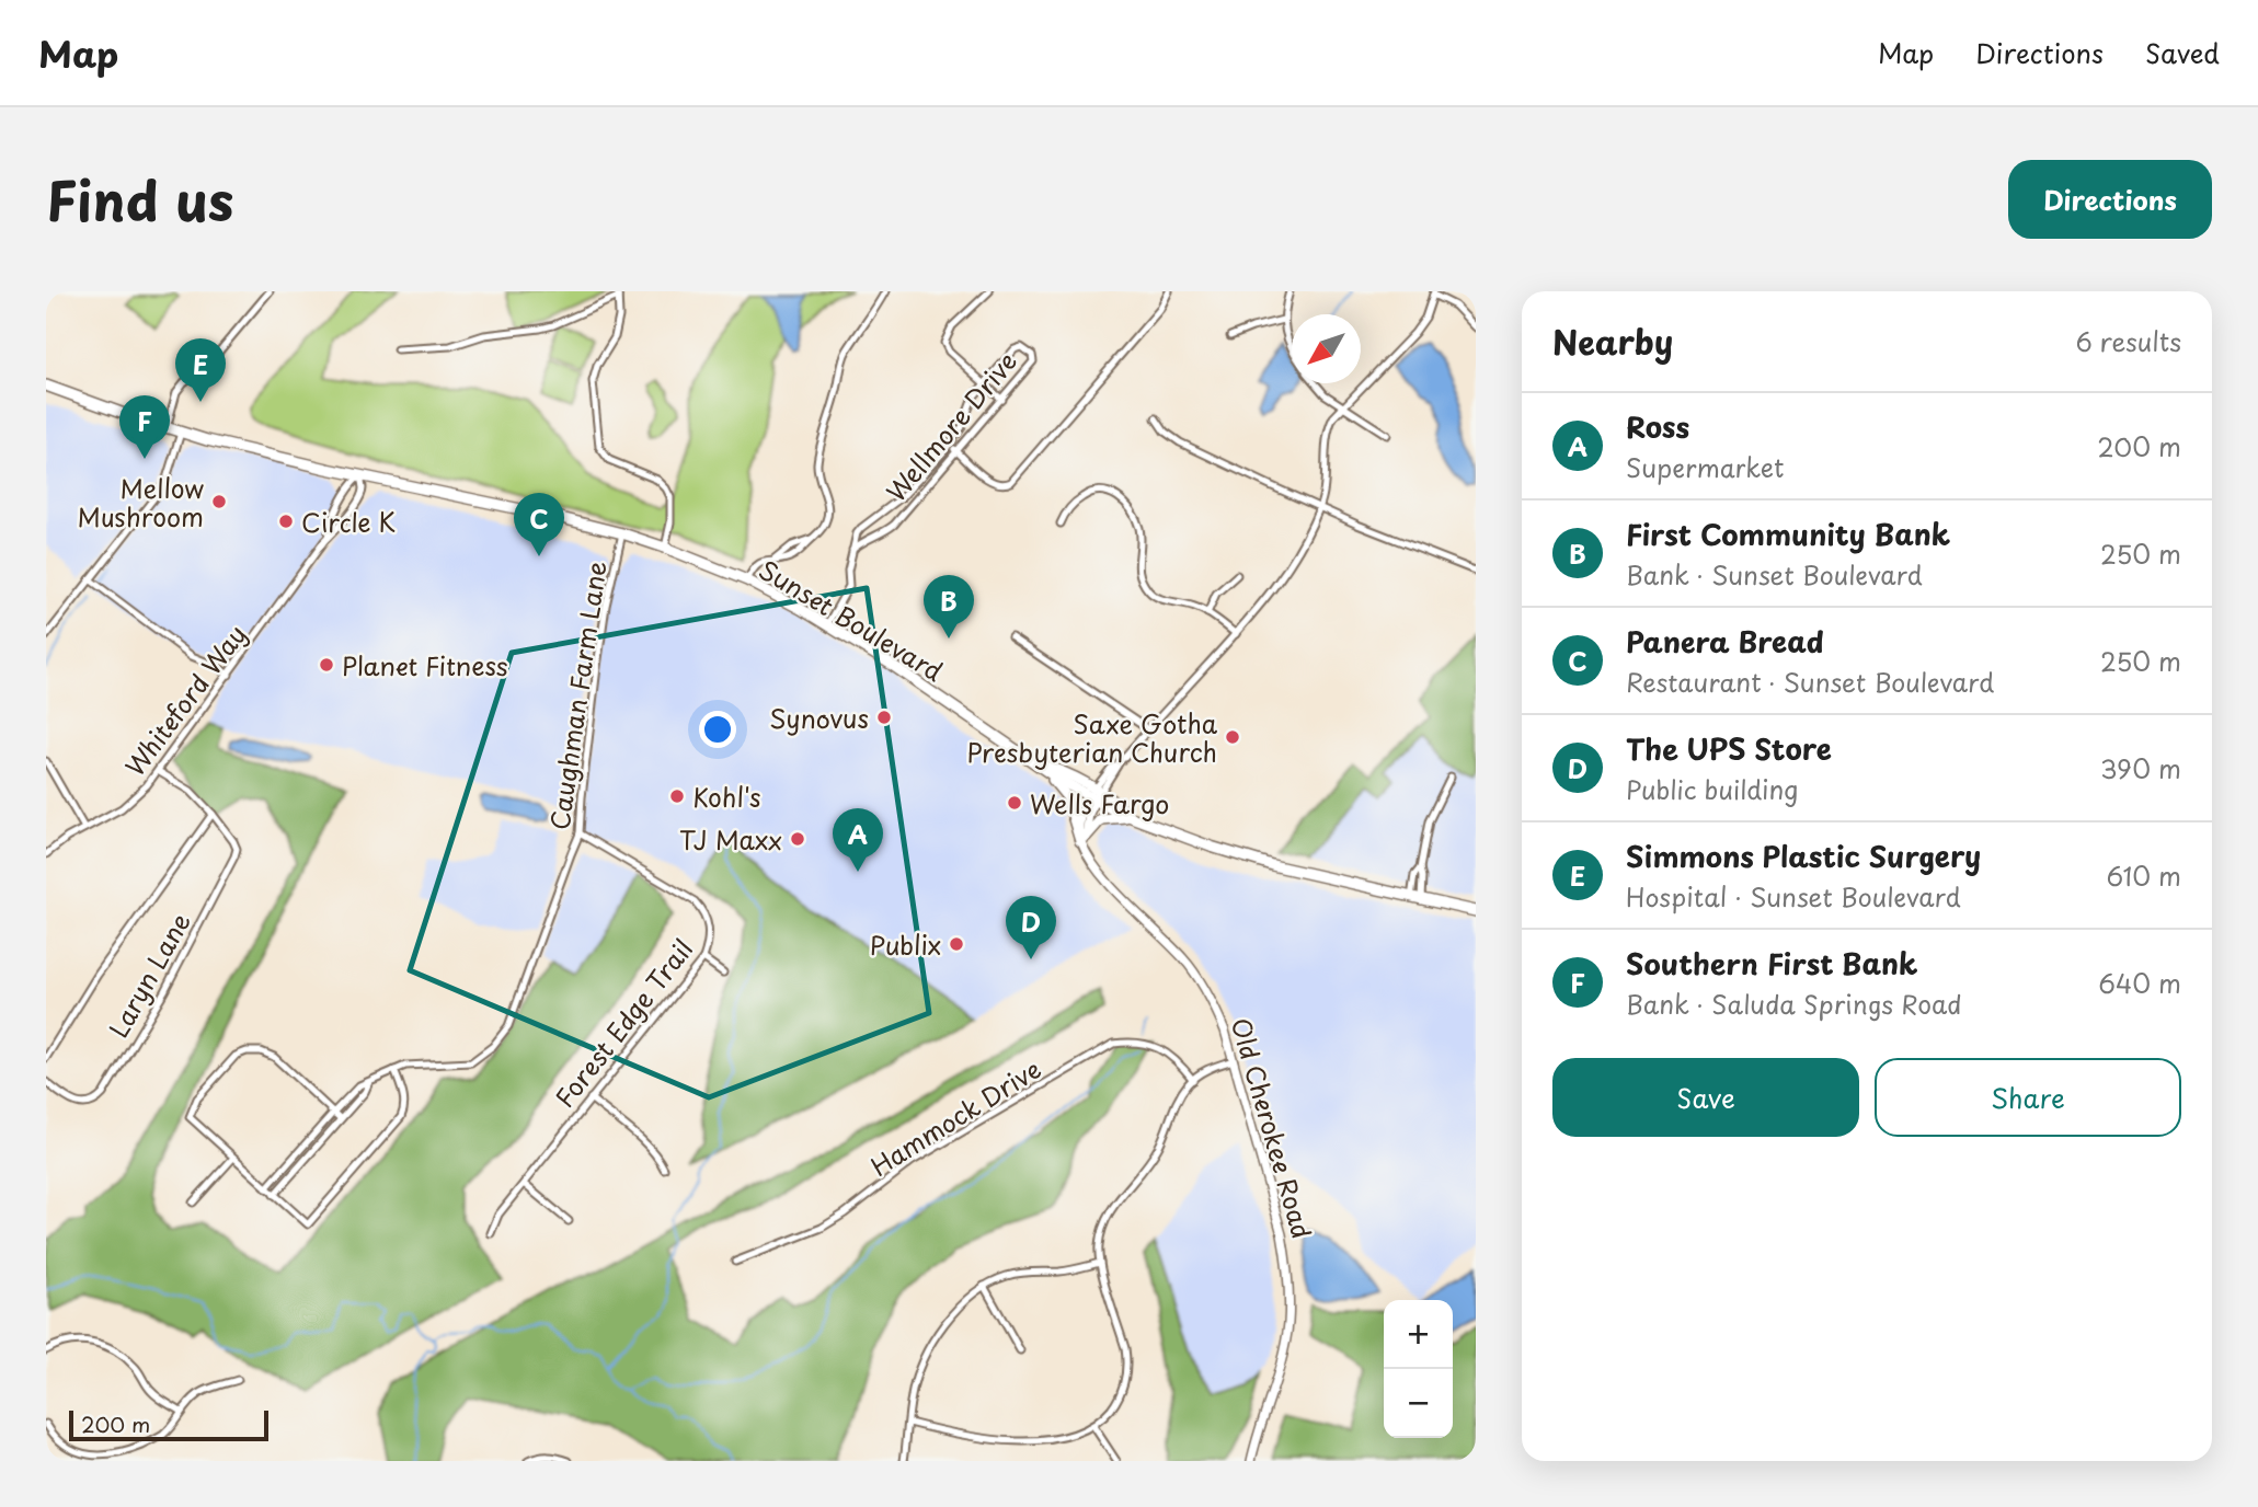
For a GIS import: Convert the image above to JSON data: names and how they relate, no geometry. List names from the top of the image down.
{
  "streets": {
    "main road": ["Sunset Boulevard"],
    "street": [
      "Wellmore Drive",
      "Caughman Farm Lane",
      "Whiteford Way",
      "Laryn Lane",
      "Forest Edge Trail",
      "Hammock Drive",
      "Old Cherokee Road"
    ]
  },
  "crossings": [
    ["Wellmore Drive", "Sunset Boulevard"],
    ["Sunset Boulevard", "Caughman Farm Lane"],
    ["Sunset Boulevard", "Whiteford Way"],
    ["Caughman Farm Lane", "Forest Edge Trail"],
    ["Whiteford Way", "Laryn Lane"]
  ],
  "places": [
    "Mellow Mushroom",
    "Circle K",
    "Planet Fitness",
    "Synovus",
    "Saxe Gotha Presbyterian Church",
    "Kohl's",
    "Wells Fargo",
    "TJ Maxx",
    "Publix"
  ],
  "scale_bar": "200 m",
  "north": "bottom left",
  "page": {
    "header": "Map",
    "nav": ["Map", "Directions", "Saved"],
    "title": "Find us",
    "buttons": [
      "Directions",
      ["Save", "Share"]
    ],
    "heading": ["Nearby", "6 results"],
    "pins": [
      "E",
      "F",
      "C",
      "B",
      "A",
      "D"
    ],
    "list": [
      {
        "mark": "A",
        "name": "Ross",
        "note": "Supermarket",
        "value": "200 m"
      },
      {
        "mark": "B",
        "name": "First Community Bank",
        "note": "Bank · Sunset Boulevard",
        "value": "250 m"
      },
      {
        "mark": "C",
        "name": "Panera Bread",
        "note": "Restaurant · Sunset Boulevard",
        "value": "250 m"
      },
      {
        "mark": "D",
        "name": "The UPS Store",
        "note": "Public building",
        "value": "390 m"
      },
      {
        "mark": "E",
        "name": "Simmons Plastic Surgery",
        "note": "Hospital · Sunset Boulevard",
        "value": "610 m"
      },
      {
        "mark": "F",
        "name": "Southern First Bank",
        "note": "Bank · Saluda Springs Road",
        "value": "640 m"
      }
    ],
    "map_buttons": ["+", "−"],
    "scale": "200 m"
  }
}
